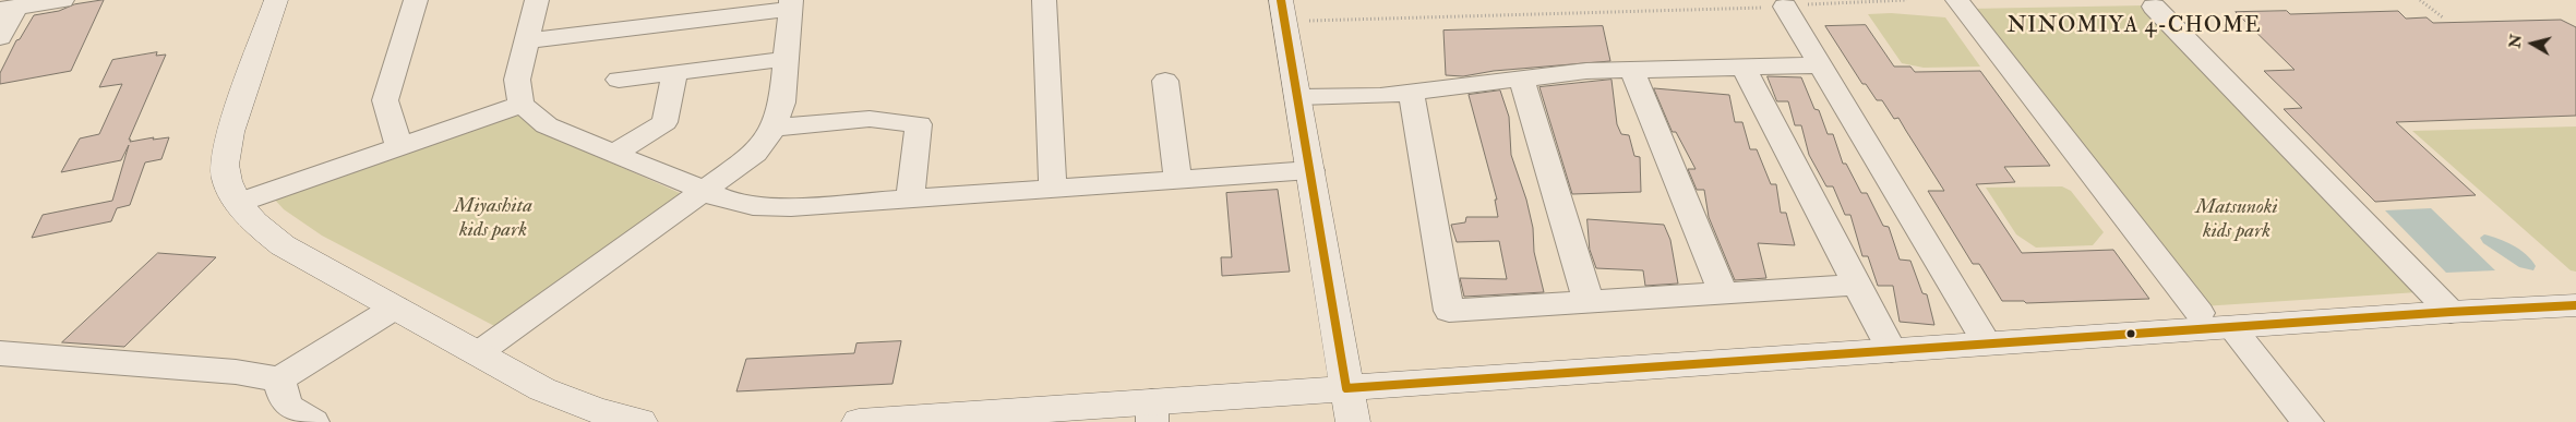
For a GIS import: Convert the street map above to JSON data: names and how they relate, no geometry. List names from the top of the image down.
{
  "districts": ["NINOMIYA 4-CHOME"],
  "parks": ["Miyashita kids park", "Matsunoki kids park"],
  "north": "left"
}
